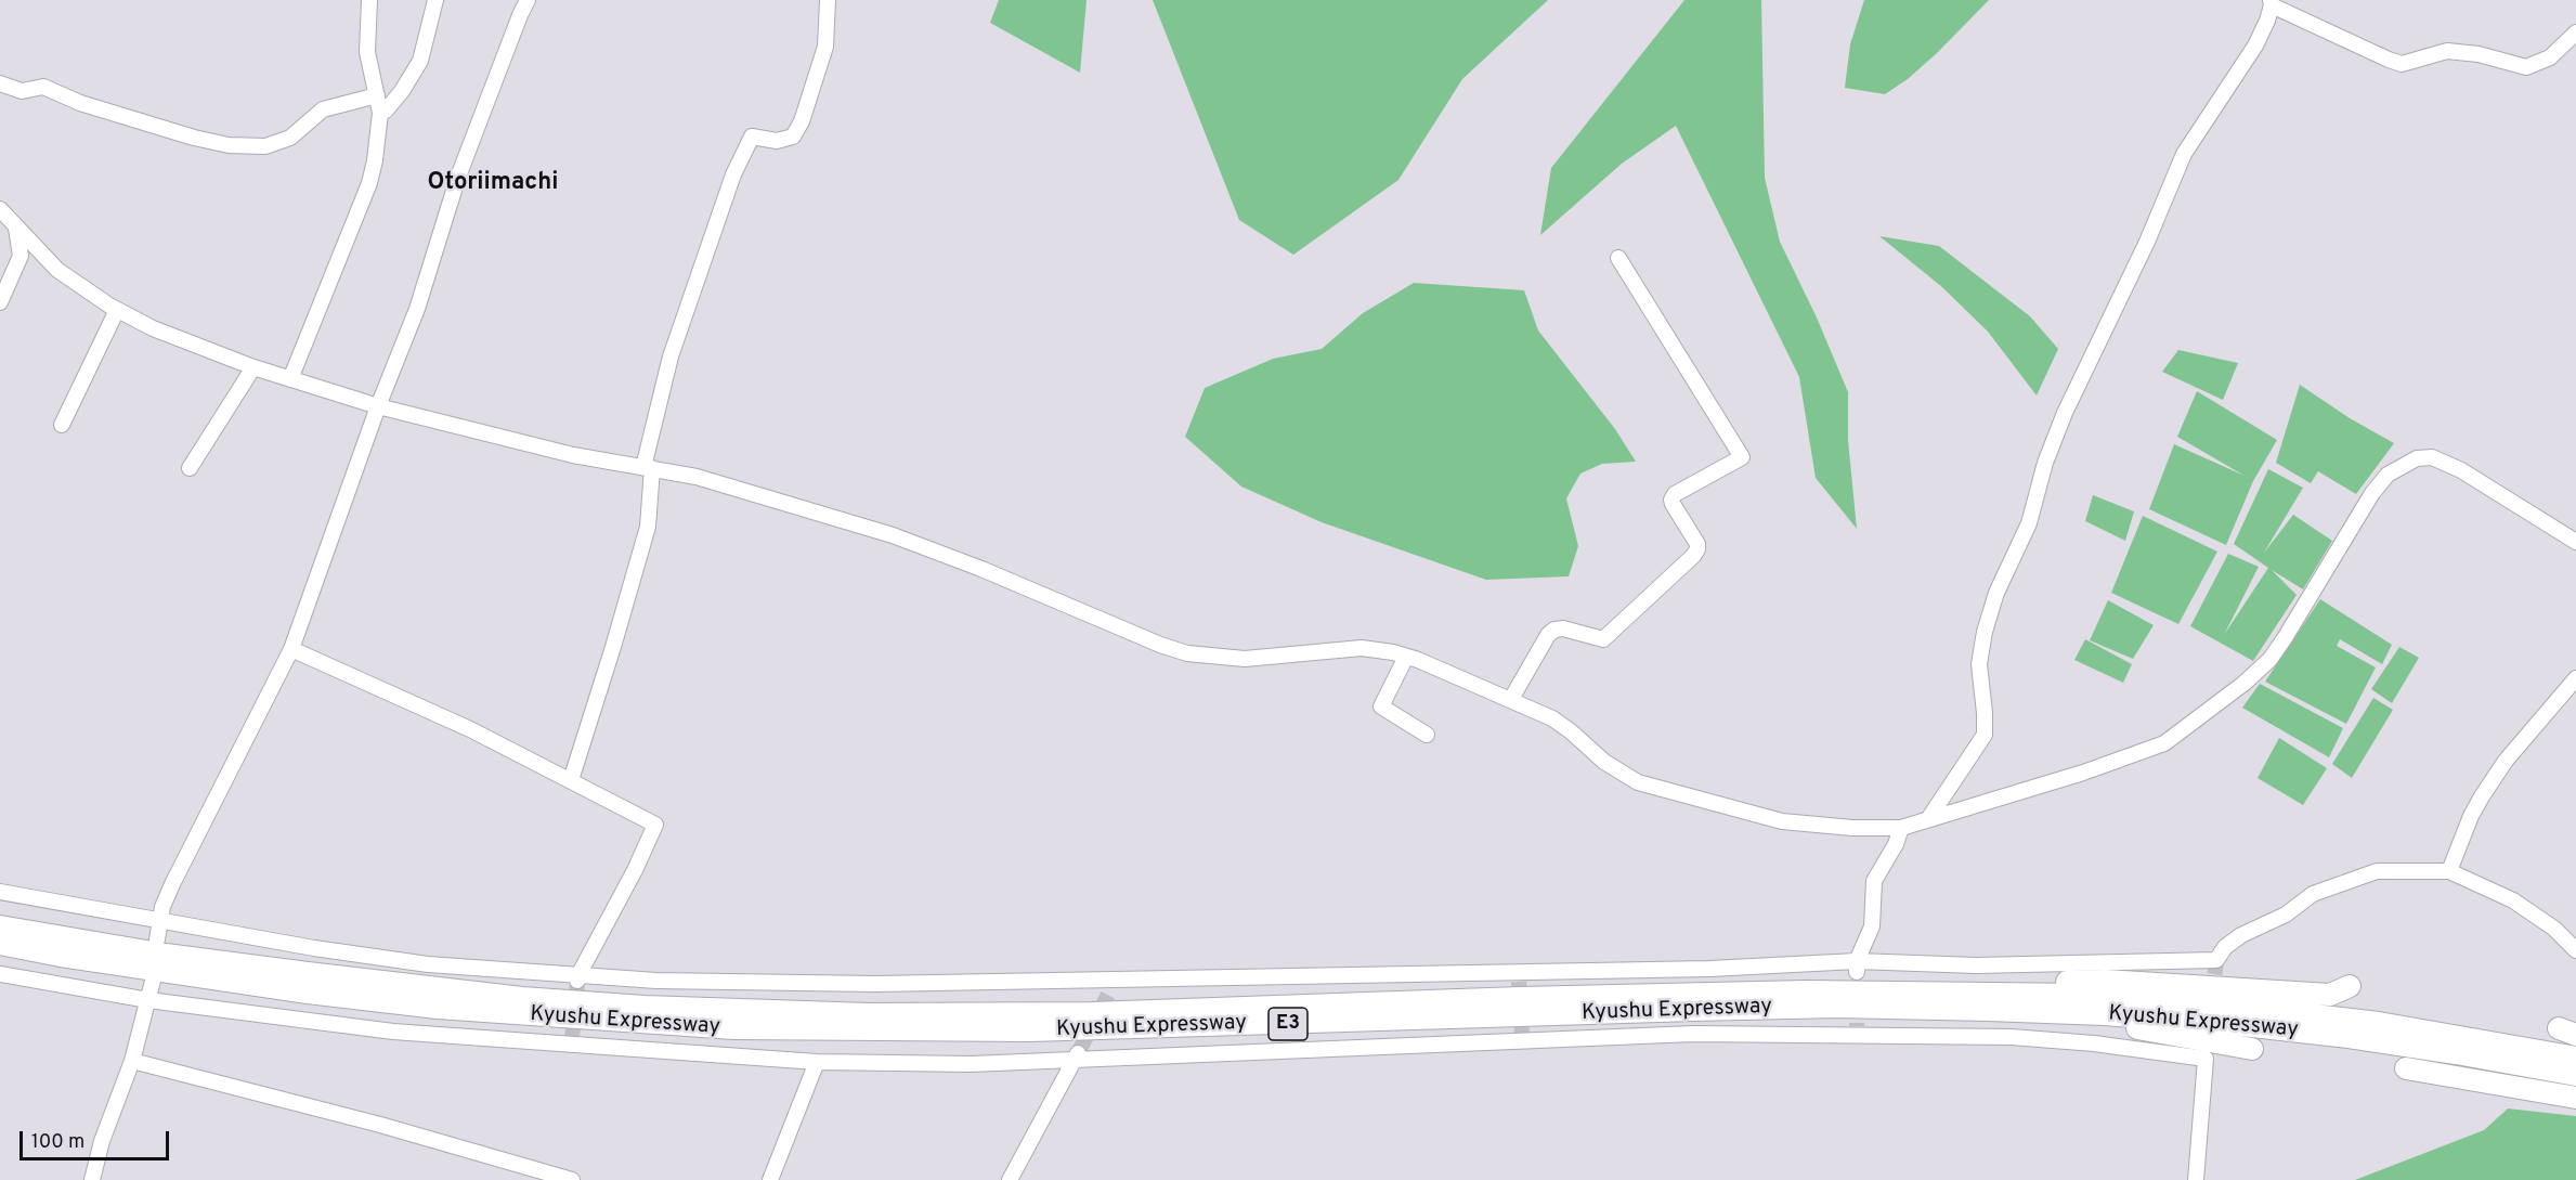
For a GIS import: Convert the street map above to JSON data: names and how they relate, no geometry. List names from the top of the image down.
{
  "streets": {
    "highway": ["Kyushu Expressway", "E3"]
  },
  "districts": ["Otoriimachi"],
  "scale_bar": "100 m"
}
